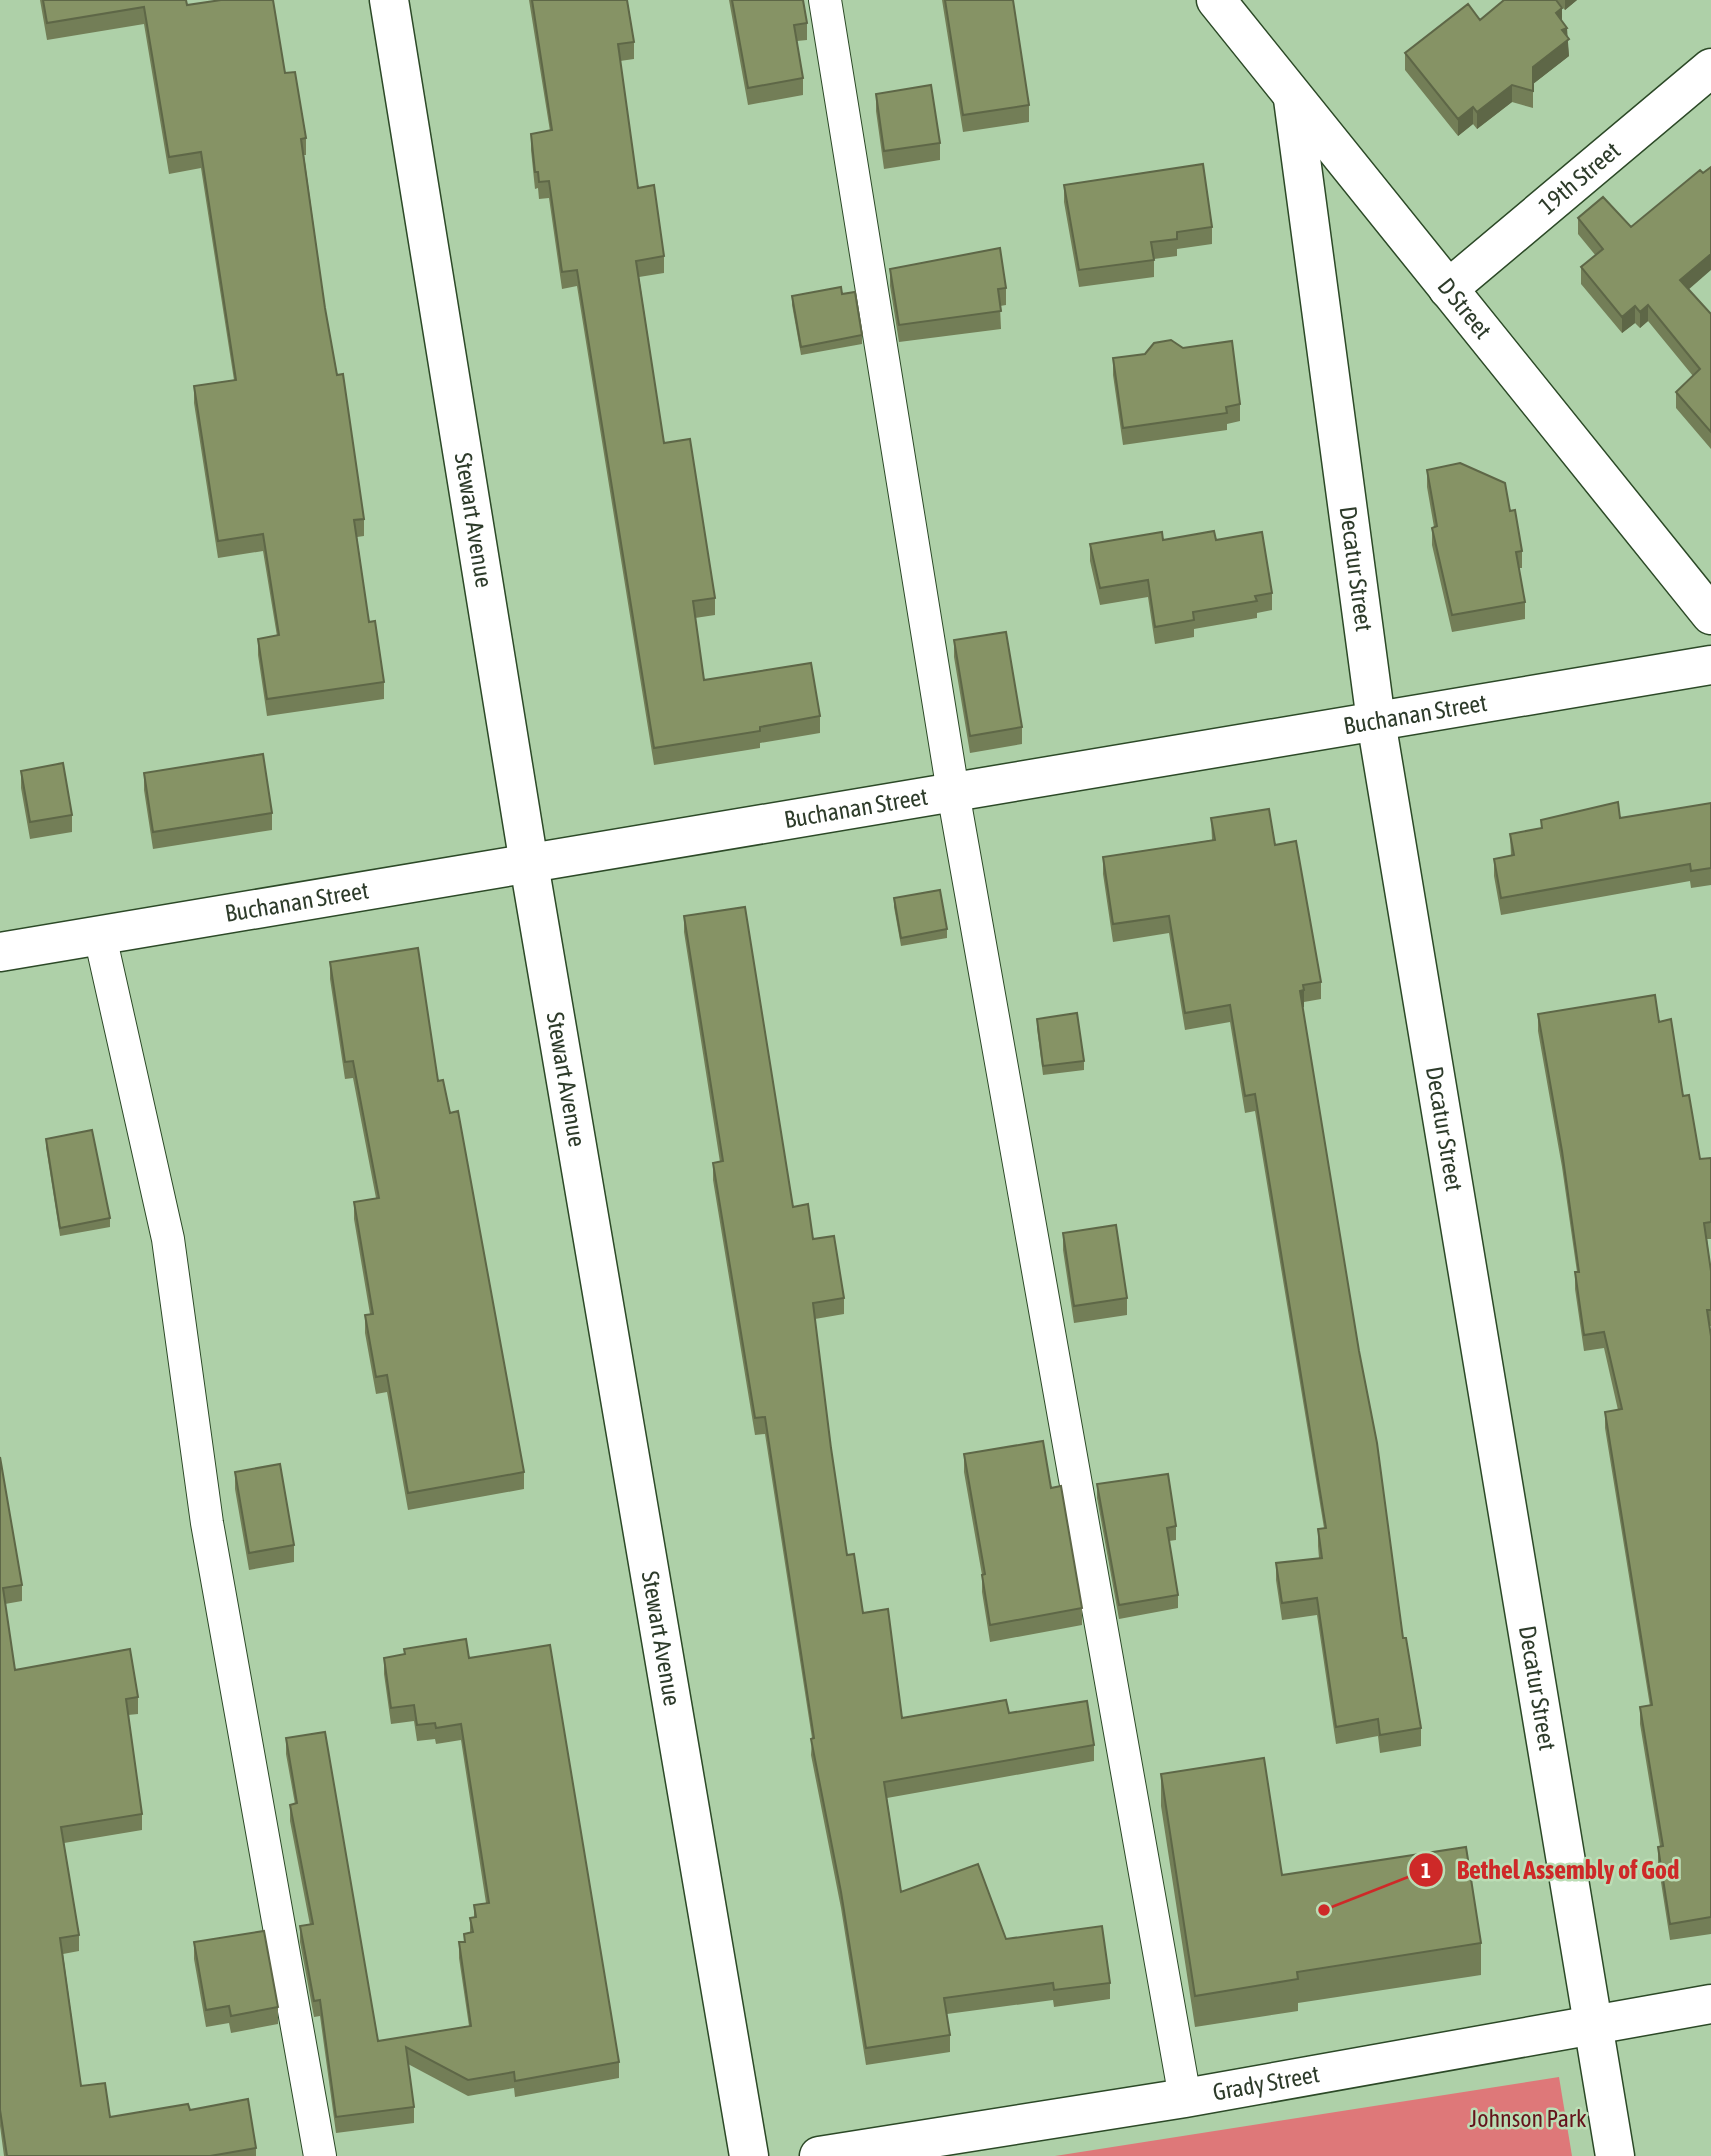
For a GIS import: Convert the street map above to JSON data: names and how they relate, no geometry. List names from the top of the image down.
{
  "streets": {
    "street": [
      "19th Street",
      "D Street",
      "Stewart Avenue",
      "Decatur Street",
      "Buchanan Street",
      "Grady Street"
    ]
  },
  "crossings": [
    ["19th Street", "D Street"],
    ["D Street", "Decatur Street"],
    ["Stewart Avenue", "Buchanan Street"],
    ["Decatur Street", "Buchanan Street"],
    ["Decatur Street", "Grady Street"]
  ],
  "parks": ["Johnson Park"],
  "places": ["Bethel Assembly of God"]
}
